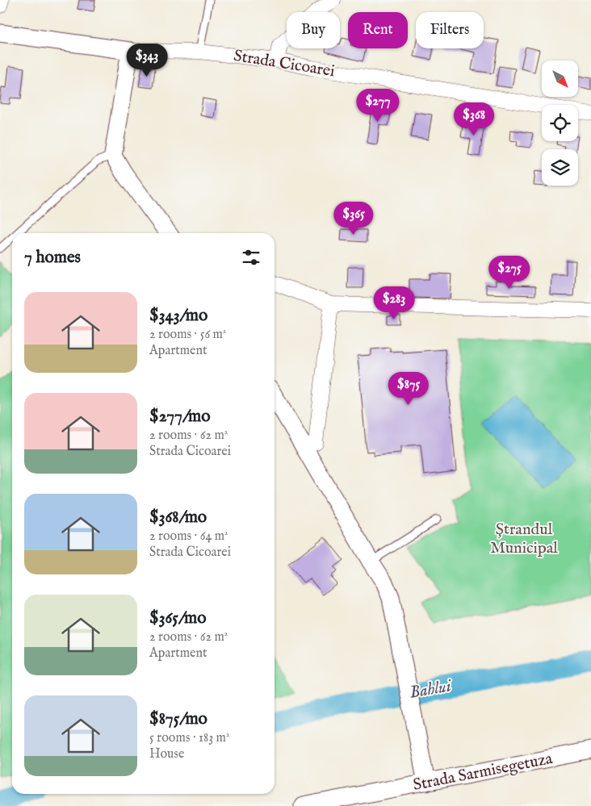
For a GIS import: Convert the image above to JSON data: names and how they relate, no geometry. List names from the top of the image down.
{
  "streets": {
    "street": ["Strada Cicoarei", "Strada Sarmisegetuza"]
  },
  "water": ["Bahlui"],
  "parks": ["Ștrandul Municipal"],
  "north": "bottom right",
  "page": {
    "chip": ["Buy", "Rent", "Filters"],
    "price": [
      "$343",
      "$277",
      "$368",
      "$365",
      "$275",
      "$283",
      "$875"
    ],
    "heading": "7 homes",
    "list": [
      {
        "name": "$343/mo",
        "note": "2 rooms · 56 m² · Apartment"
      },
      {
        "name": "$277/mo",
        "note": "2 rooms · 62 m² · Strada Cicoarei"
      },
      {
        "name": "$368/mo",
        "note": "2 rooms · 64 m² · Strada Cicoarei"
      },
      {
        "name": "$365/mo",
        "note": "2 rooms · 62 m² · Apartment"
      },
      {
        "name": "$875/mo",
        "note": "5 rooms · 183 m² · House"
      }
    ]
  }
}
